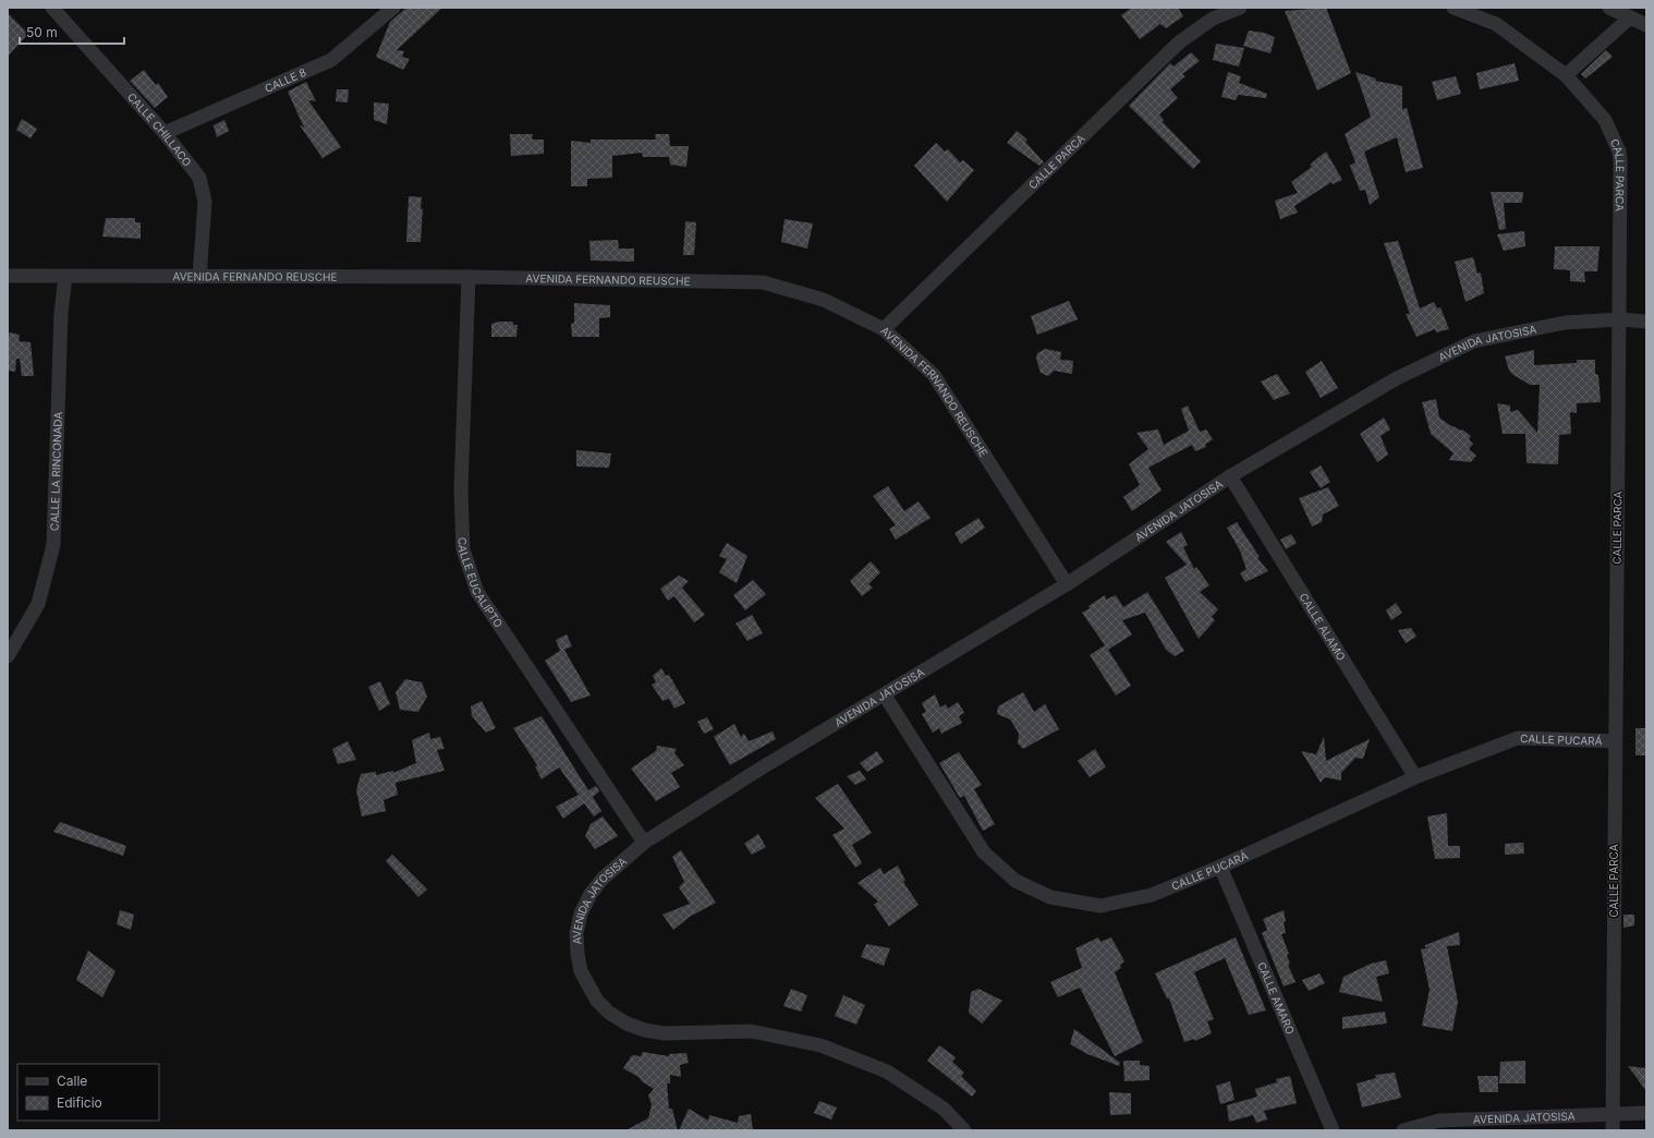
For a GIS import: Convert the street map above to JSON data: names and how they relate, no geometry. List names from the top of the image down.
{
  "streets": {
    "street": [
      "CALLE 8",
      "CALLE CHILLACO",
      "CALLE PARCA",
      "AVENIDA FERNANDO REUSCHE",
      "AVENIDA JATOSISA",
      "CALLE LA RINCONADA",
      "CALLE EUCALIPTO",
      "CALLE ALAMO",
      "CALLE PUCARÁ",
      "CALLE AMARO"
    ]
  },
  "crossings": [
    ["CALLE 8", "CALLE CHILLACO"],
    ["CALLE CHILLACO", "AVENIDA FERNANDO REUSCHE"],
    ["CALLE PARCA", "AVENIDA FERNANDO REUSCHE"],
    ["CALLE PARCA", "AVENIDA JATOSISA"],
    ["CALLE PARCA", "CALLE PUCARÁ"],
    ["AVENIDA FERNANDO REUSCHE", "AVENIDA JATOSISA"],
    ["AVENIDA FERNANDO REUSCHE", "CALLE LA RINCONADA"],
    ["AVENIDA FERNANDO REUSCHE", "CALLE EUCALIPTO"],
    ["AVENIDA JATOSISA", "CALLE EUCALIPTO"],
    ["AVENIDA JATOSISA", "CALLE ALAMO"],
    ["AVENIDA JATOSISA", "CALLE PUCARÁ"],
    ["CALLE ALAMO", "CALLE PUCARÁ"],
    ["CALLE PUCARÁ", "CALLE AMARO"]
  ],
  "legend": ["Calle", "Edificio"],
  "scale_bar": "50 m"
}
